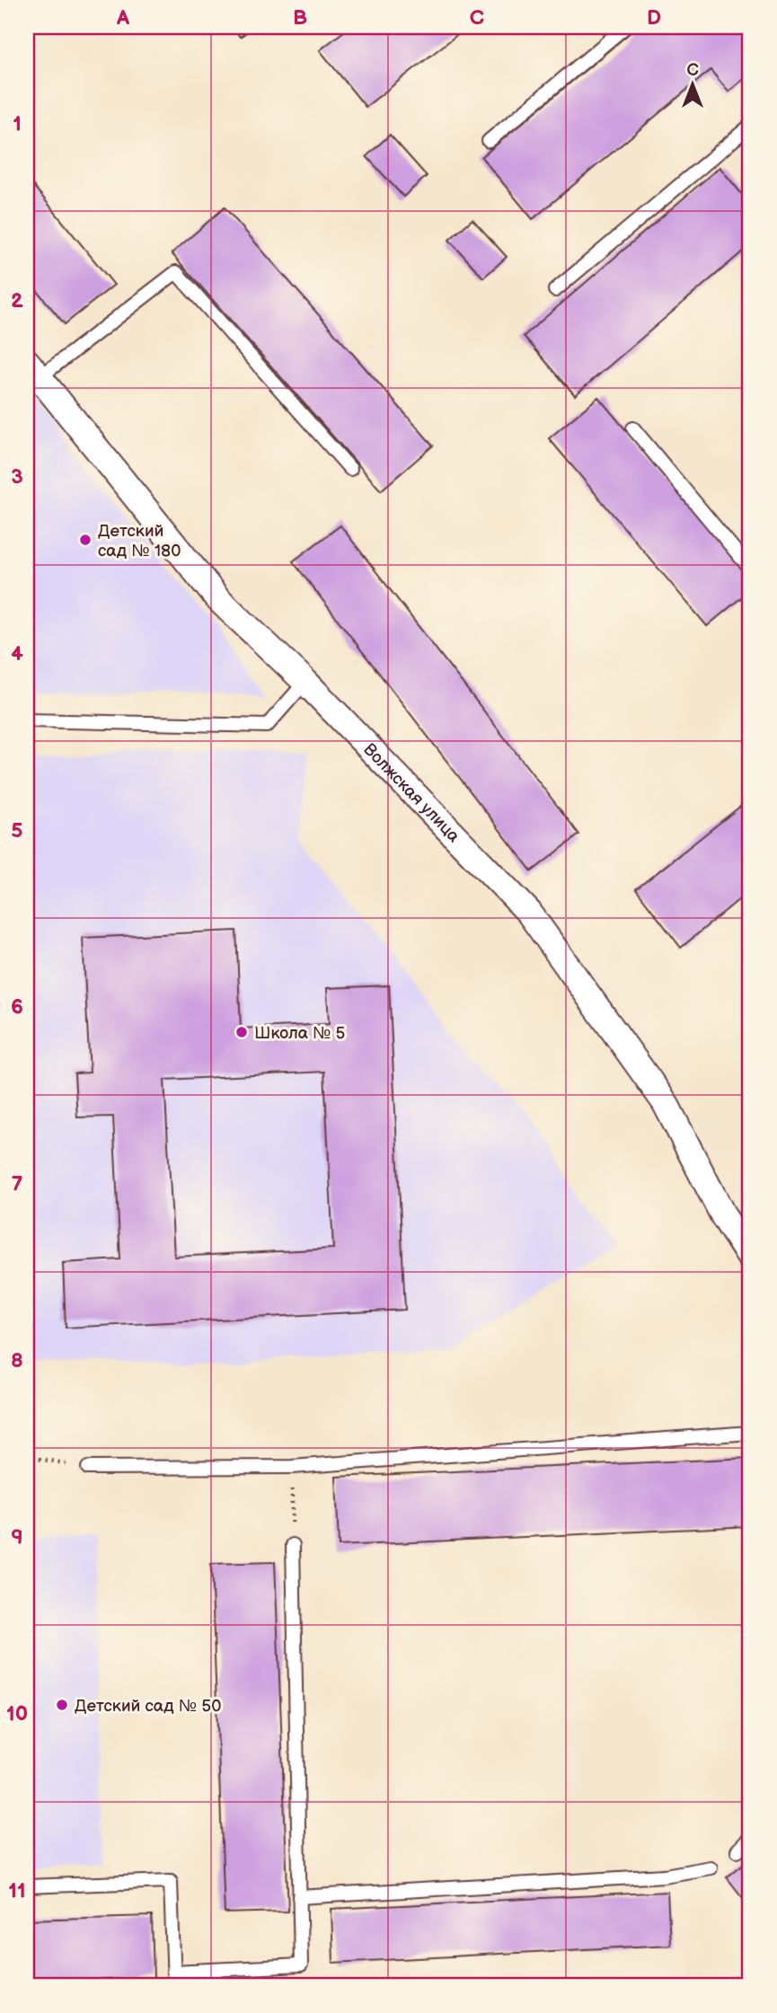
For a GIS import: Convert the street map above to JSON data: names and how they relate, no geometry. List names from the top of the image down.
{
  "streets": {
    "street": ["Волжская улица"]
  },
  "places": ["Детский сад № 180", "Школа № 5", "Детский сад № 50"],
  "north": "top",
  "grid": {
    "columns": [
      "A",
      "B",
      "C",
      "D"
    ],
    "rows": [
      "1",
      "2",
      "3",
      "4",
      "5",
      "6",
      "7",
      "8",
      "9",
      "10",
      "11"
    ]
  }
}
